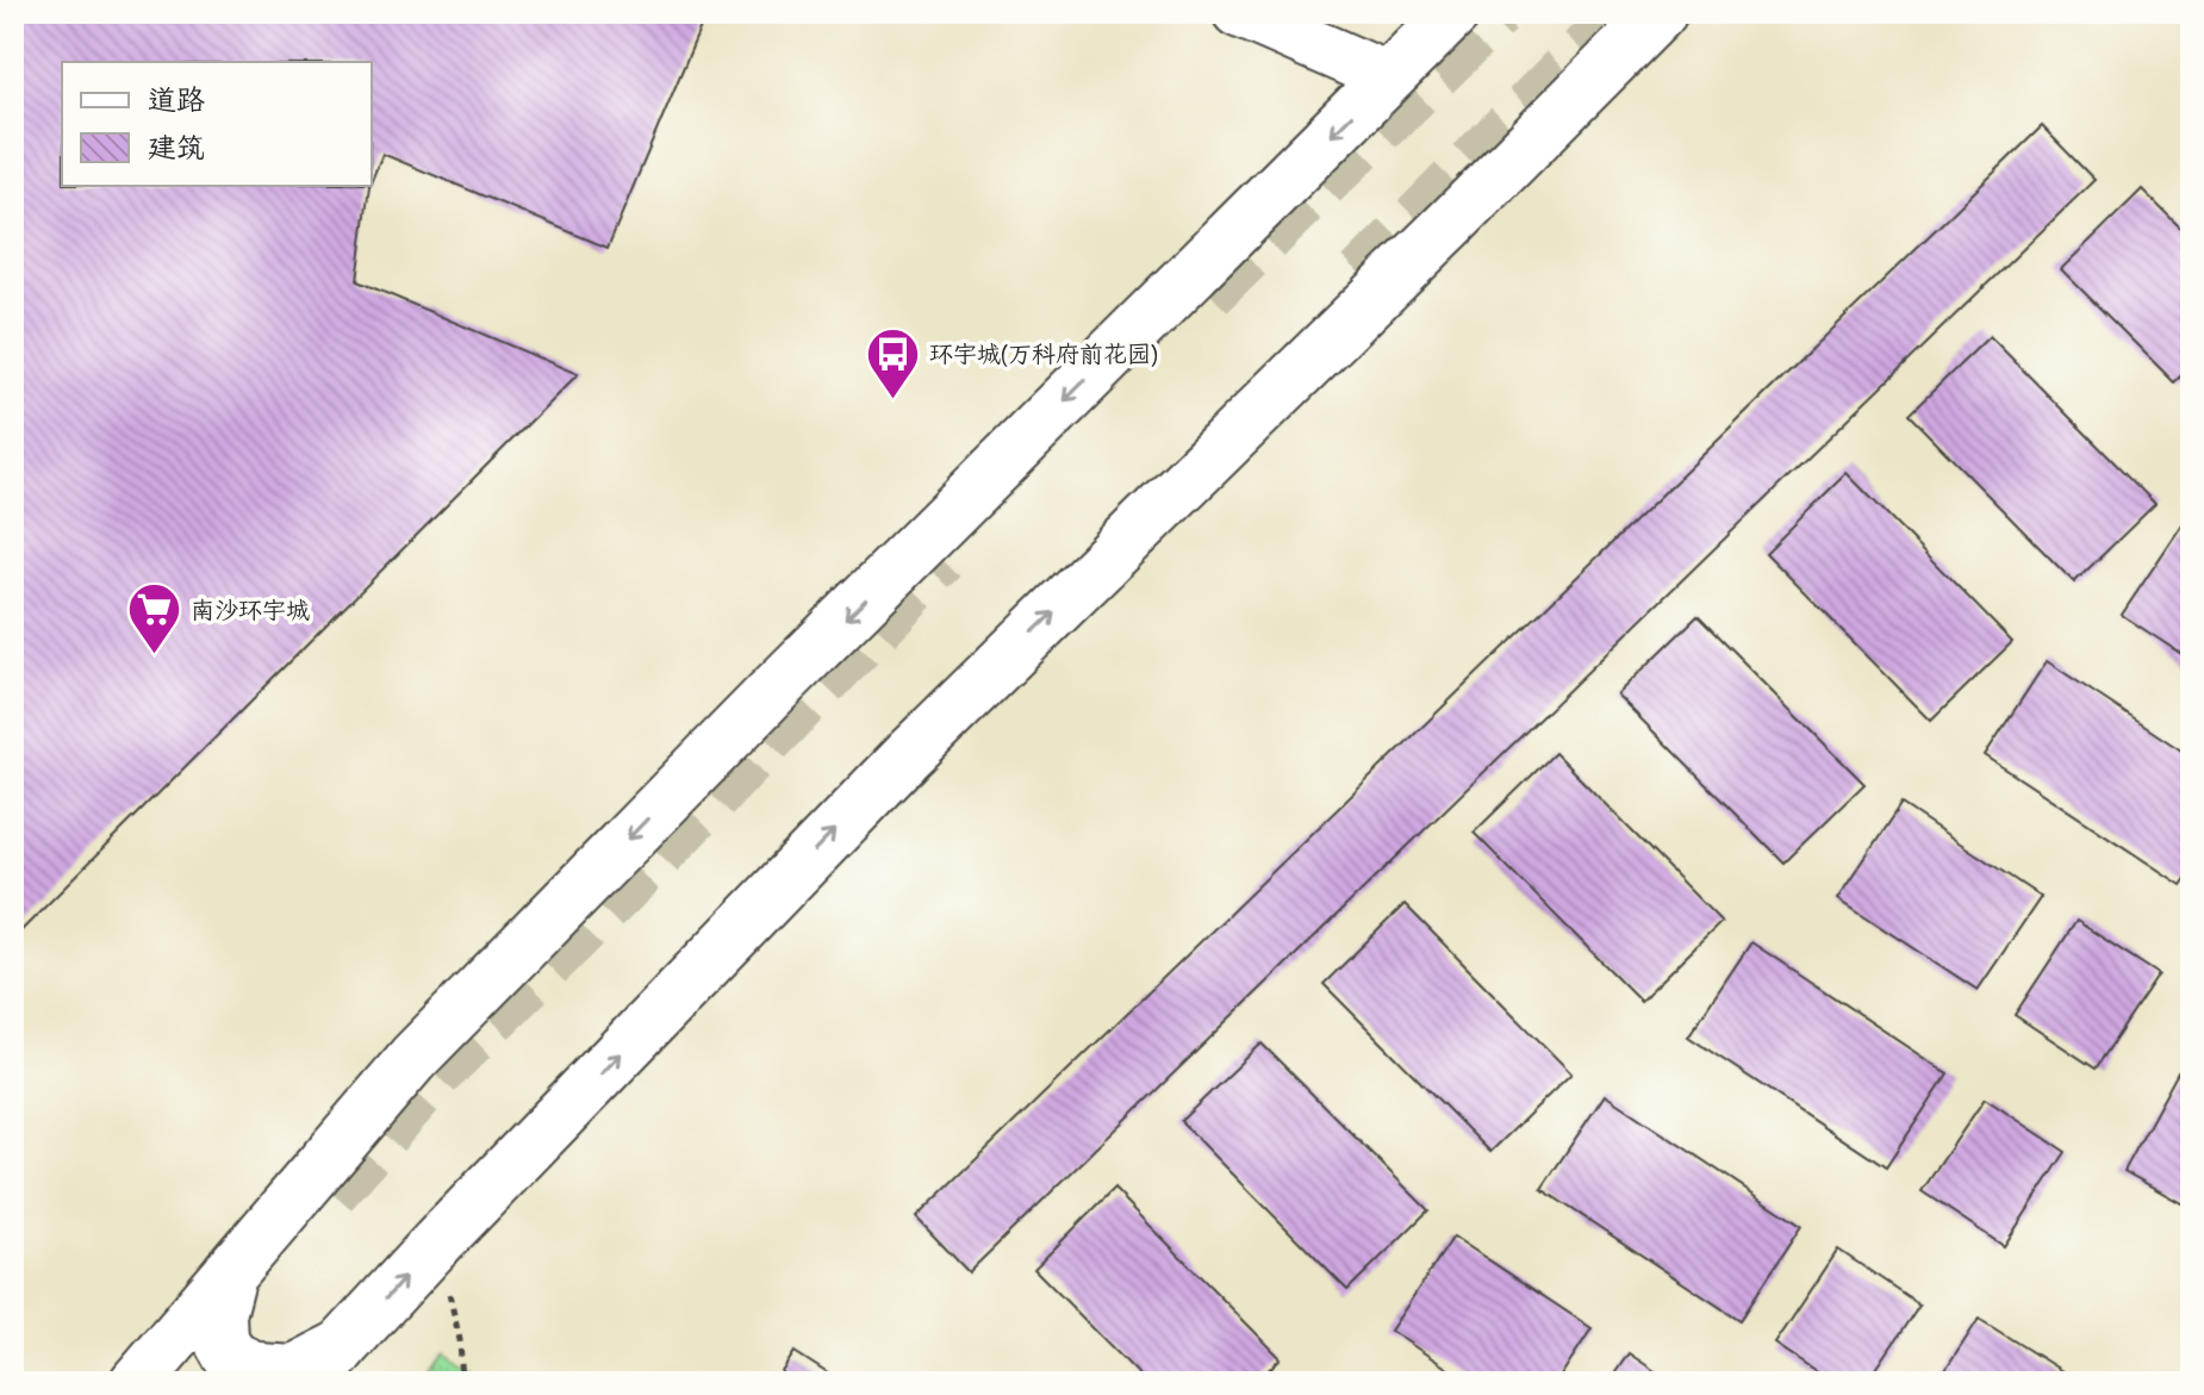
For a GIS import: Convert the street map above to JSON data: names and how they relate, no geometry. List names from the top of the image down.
{
  "places": {
    "bus stop": ["环宇城(万科府前花园)"],
    "supermarket": ["南沙环宇城"]
  },
  "legend": ["道路", "建筑"]
}
